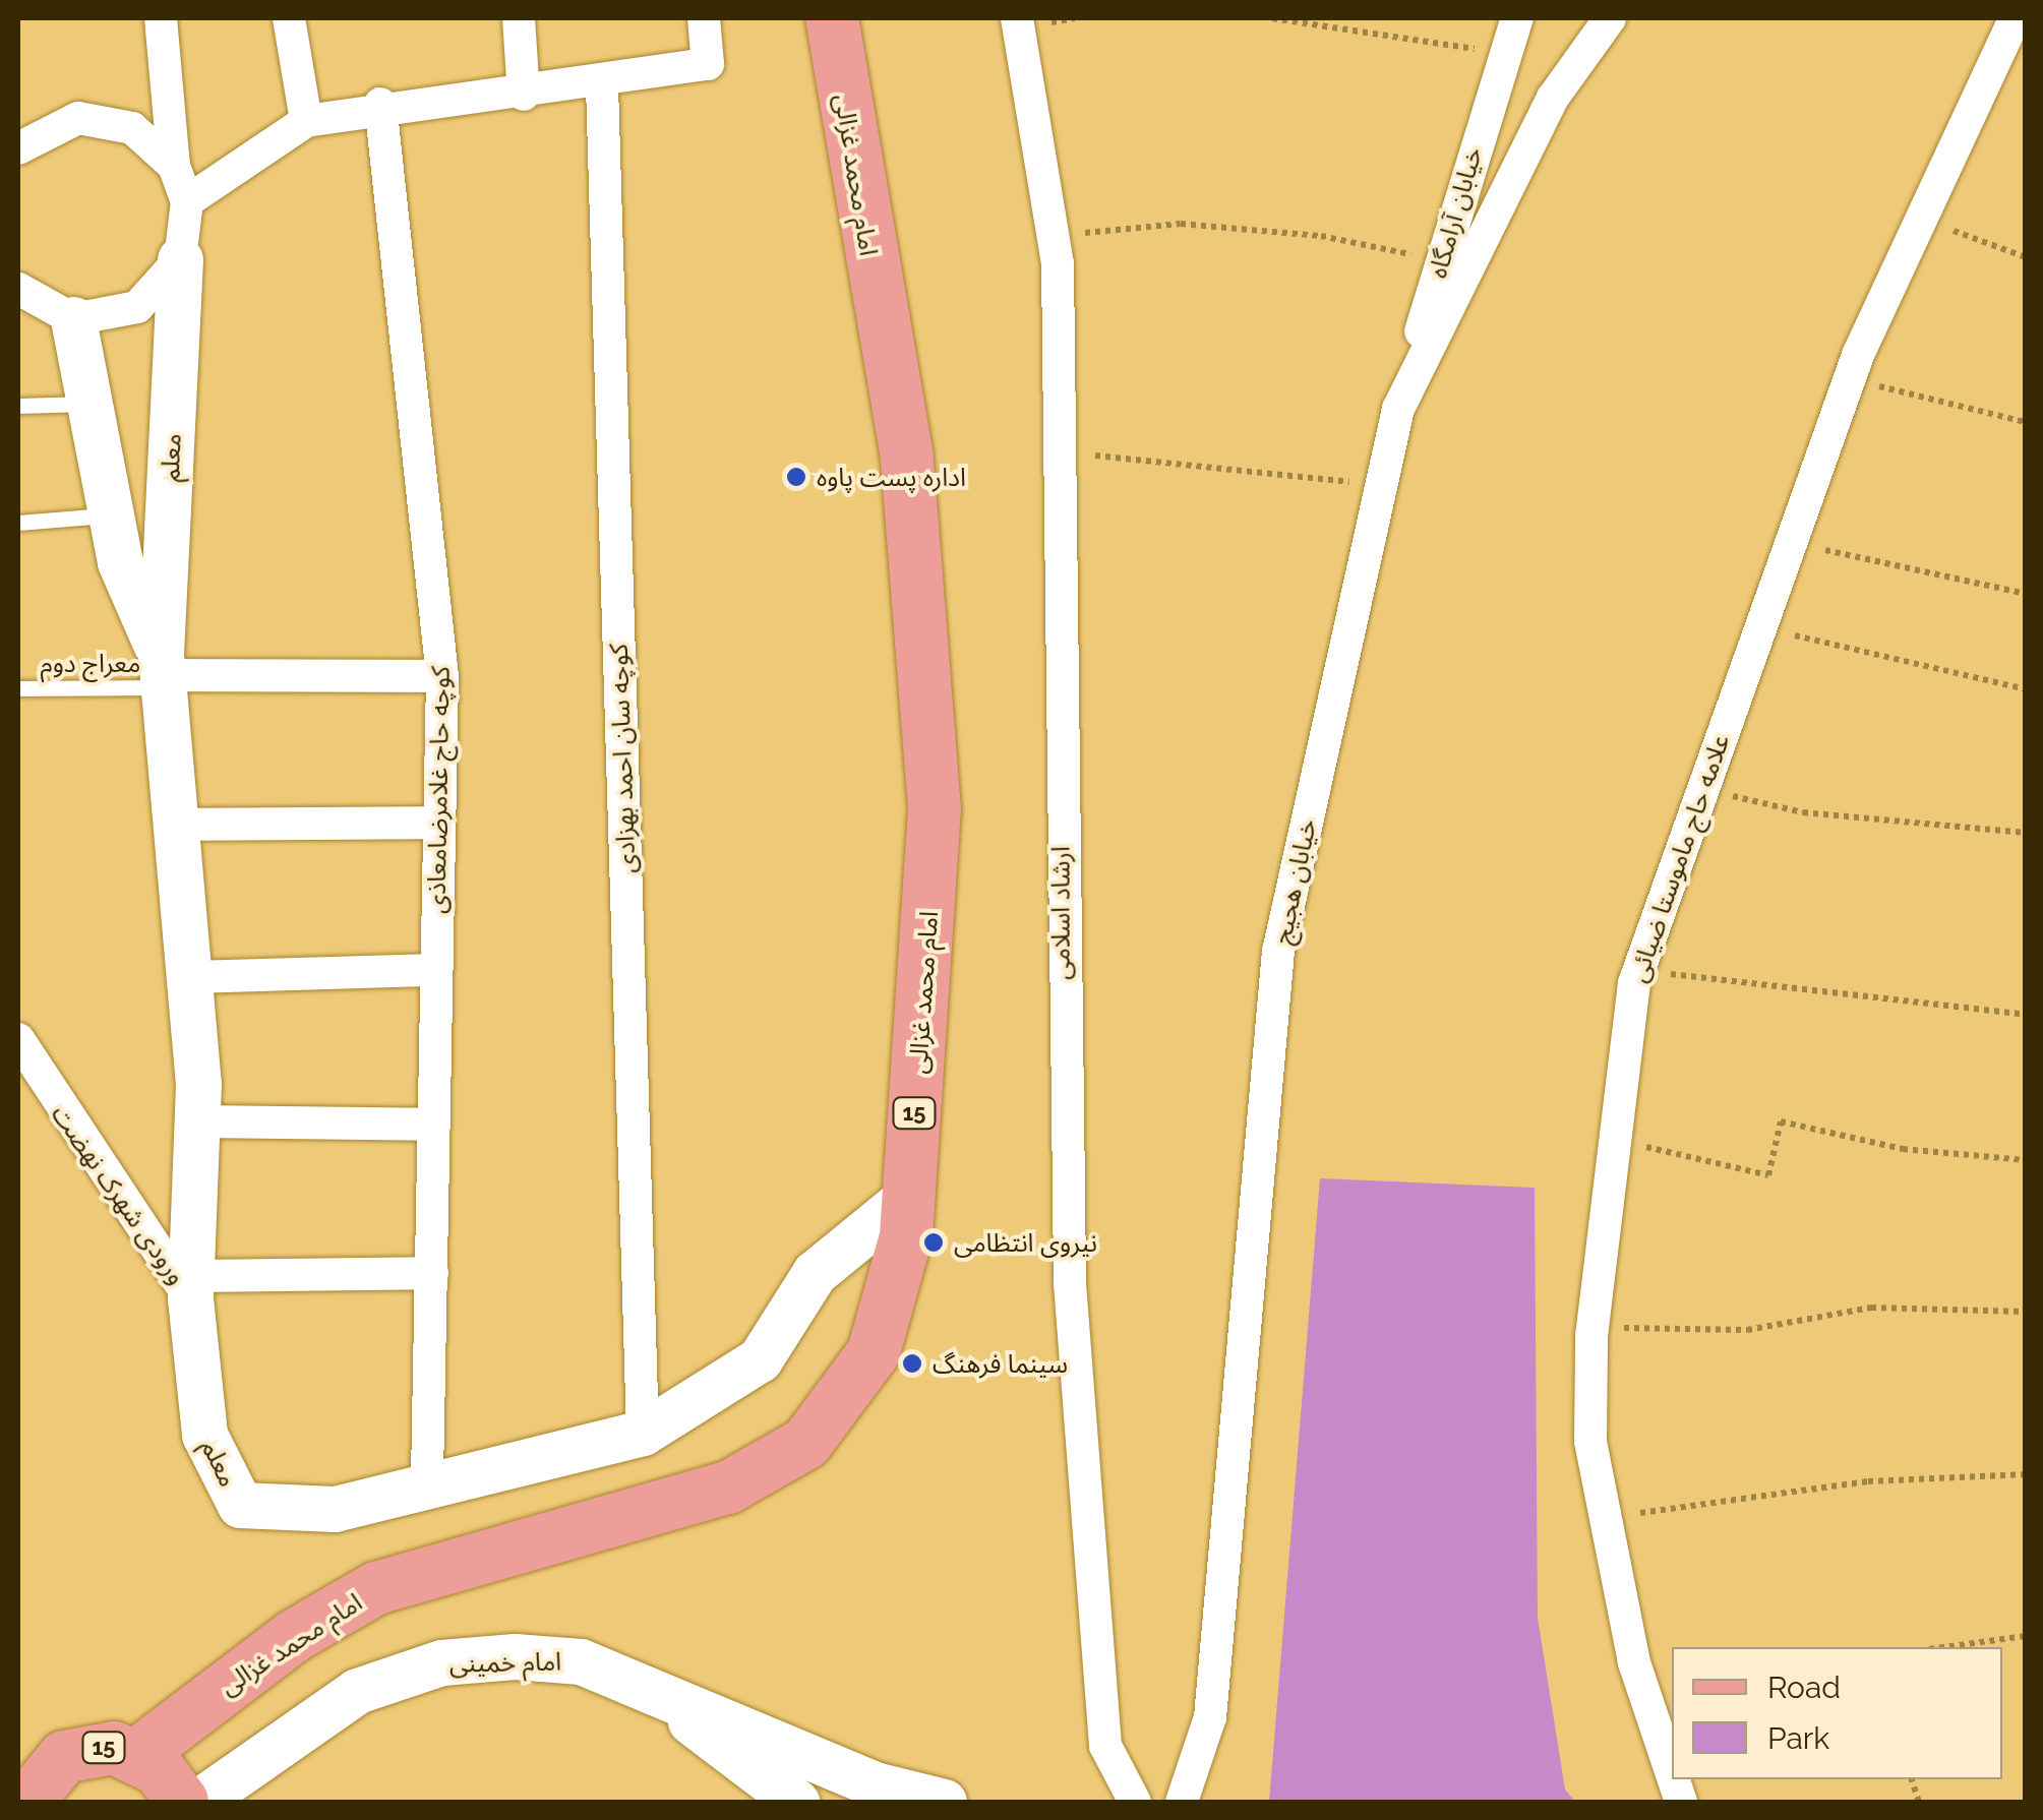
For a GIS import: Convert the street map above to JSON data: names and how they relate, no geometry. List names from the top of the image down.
{
  "streets": {
    "main road": ["امام محمد غزالی", "15"],
    "street": [
      "خیابان آرامگاه",
      "معلم",
      "کوچه سان احمد بهزادی",
      "کوچه حاج غلامرضامعاذی",
      "علامه حاج ماموستا ضیائی",
      "خیابان هجیج",
      "ارشاد اسلامی",
      "ورودی شهرک نهضت",
      "امام خمینی"
    ],
    "lane": ["معراج دوم"]
  },
  "crossings": [
    ["امام محمد غزالی", "معلم"],
    ["امام محمد غزالی", "15"],
    ["خیابان آرامگاه", "خیابان هجیج"],
    ["معلم", "معراج دوم"],
    ["معلم", "کوچه سان احمد بهزادی"],
    ["معلم", "کوچه حاج غلامرضامعاذی"],
    ["معلم", "ورودی شهرک نهضت"]
  ],
  "places": ["اداره پست پاوه", "نیروی انتظامی", "سینما فرهنگ"],
  "legend": ["Road", "Park"]
}
